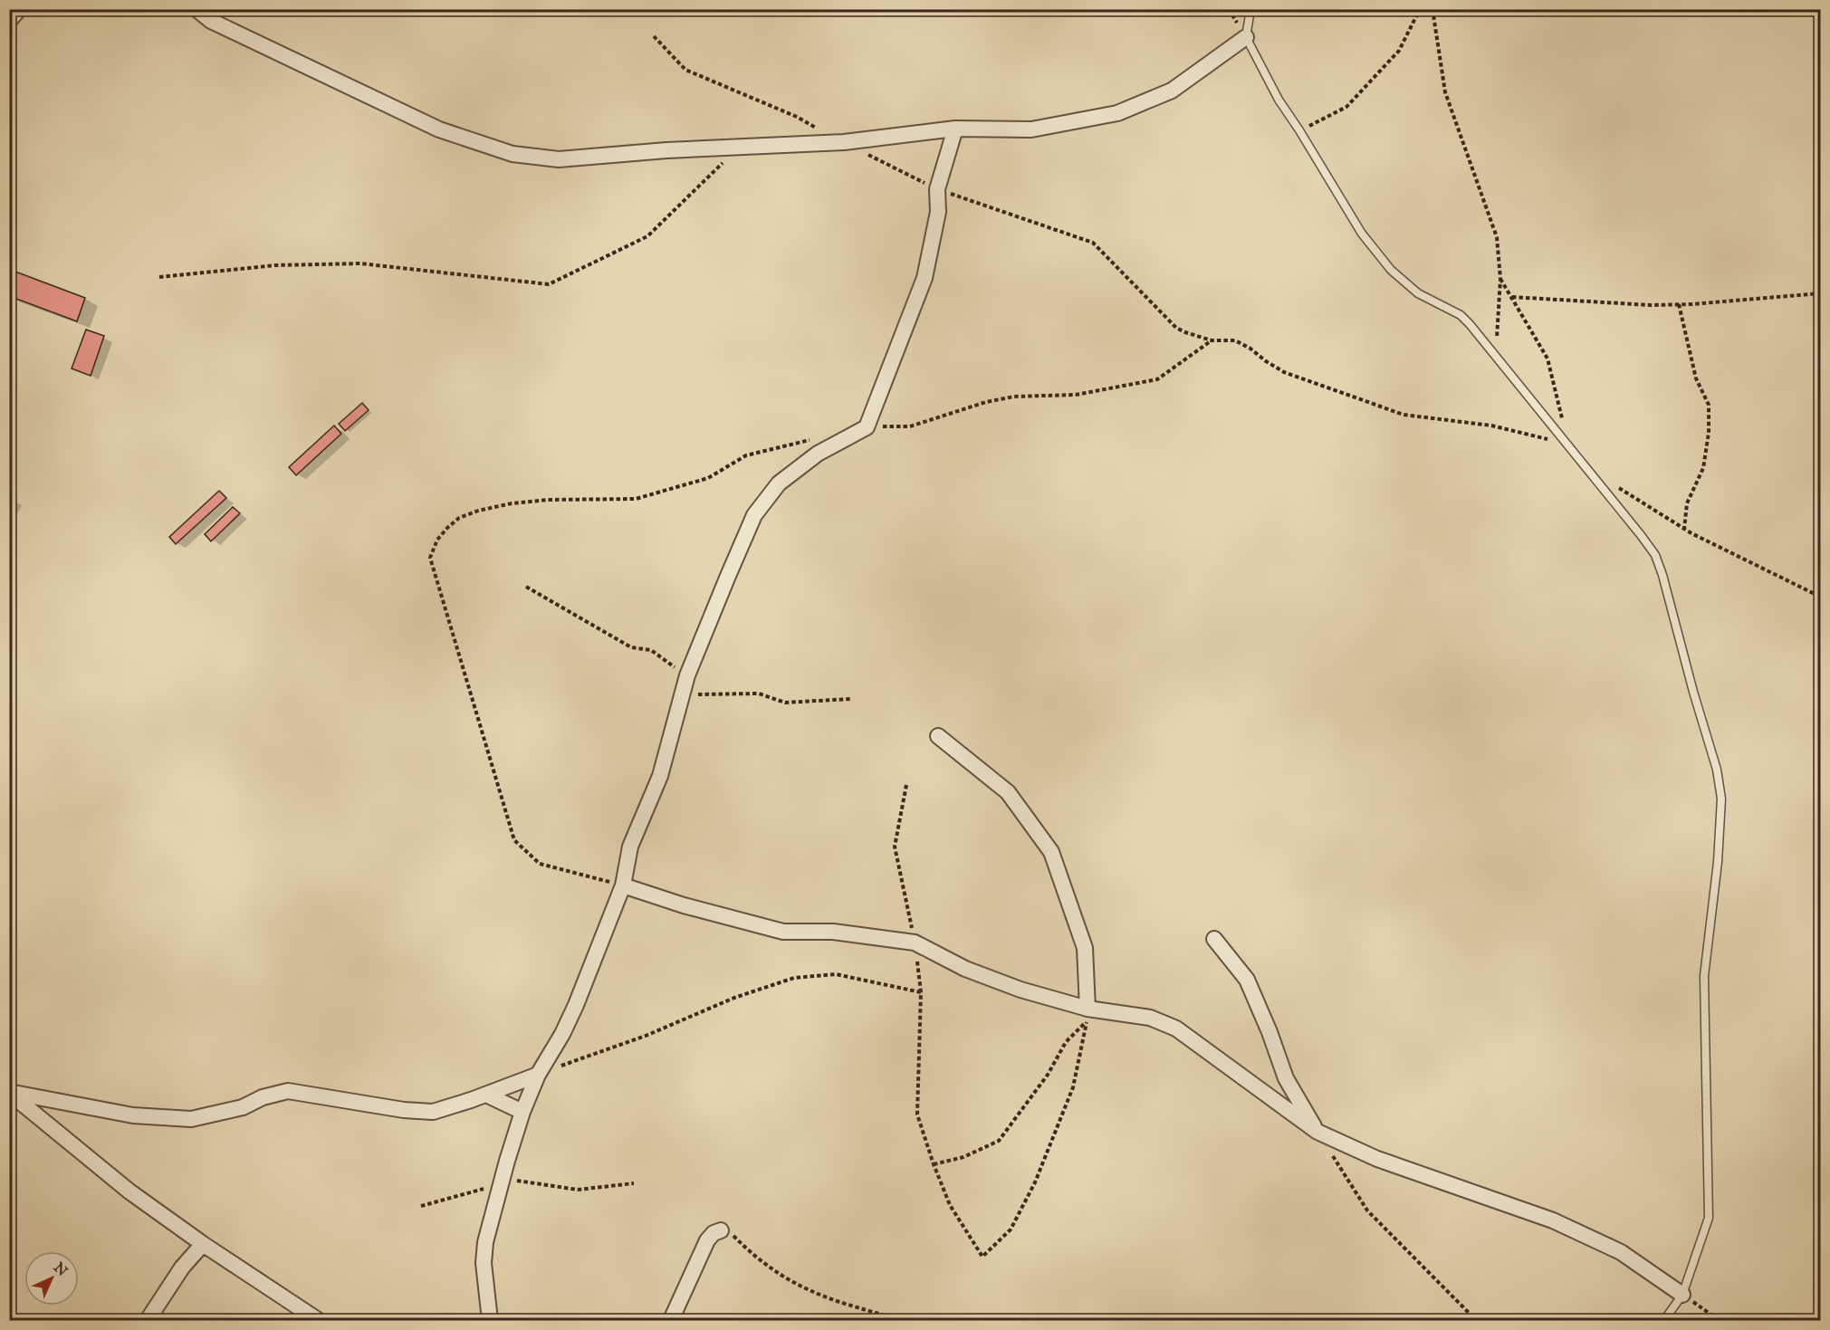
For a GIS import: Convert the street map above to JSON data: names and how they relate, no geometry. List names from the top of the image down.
{
  "north": "top right"
}
